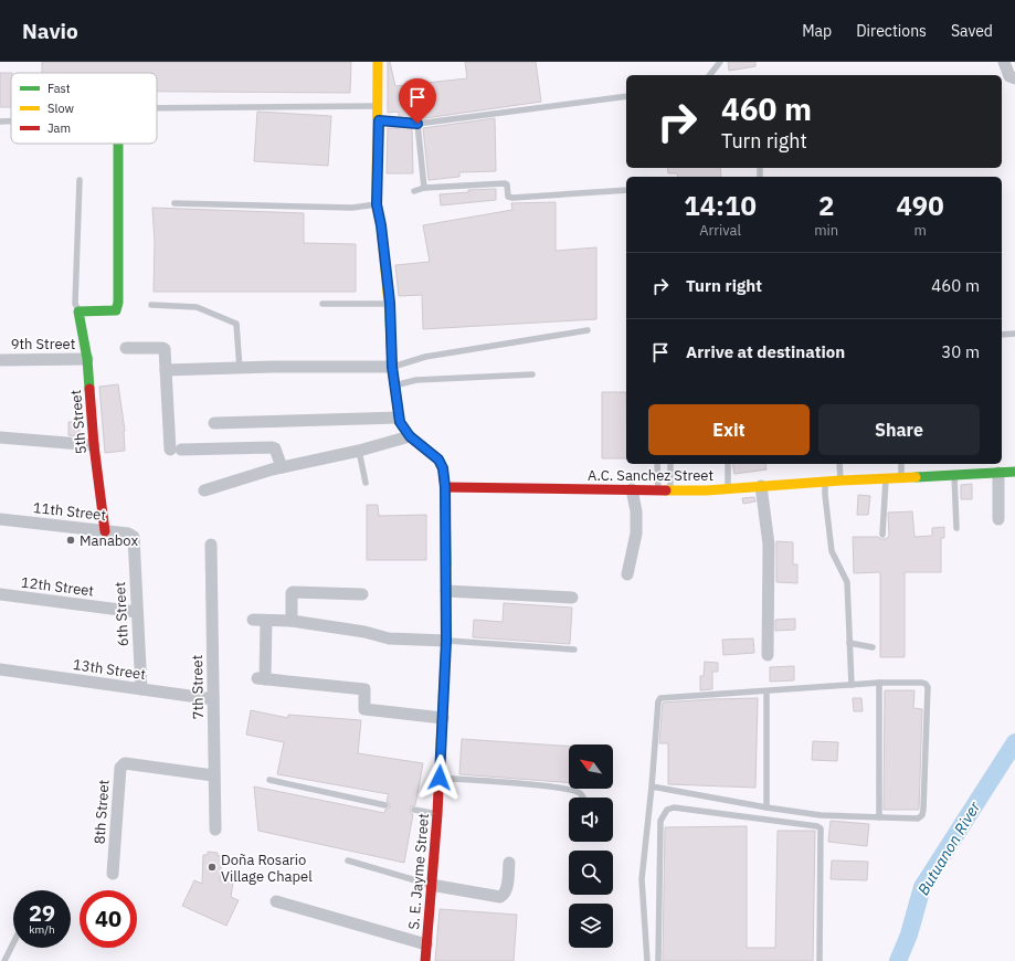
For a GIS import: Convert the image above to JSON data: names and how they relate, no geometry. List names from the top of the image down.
{
  "streets": {
    "street": [
      "9th Street",
      "5th Street",
      "A.C. Sanchez Street",
      "11th Street",
      "12th Street",
      "6th Street",
      "13th Street",
      "7th Street",
      "8th Street",
      "S. E. Jayme Street"
    ]
  },
  "crossings": [
    ["9th Street", "5th Street"],
    ["5th Street", "11th Street"],
    ["A.C. Sanchez Street", "S. E. Jayme Street"],
    ["11th Street", "6th Street"],
    ["12th Street", "6th Street"],
    ["6th Street", "13th Street"],
    ["13th Street", "7th Street"],
    ["7th Street", "8th Street"]
  ],
  "water": ["Butuanon River"],
  "places": ["Manabox", "Doña Rosario Village Chapel"],
  "legend": ["Fast", "Slow", "Jam"],
  "north": "top left",
  "page": {
    "header": "Navio",
    "nav": ["Map", "Directions", "Saved"],
    "turn": ["460 m", "Turn right"],
    "eta": [
      "14:10",
      "Arrival",
      "2",
      "min",
      "490",
      "m"
    ],
    "list": [
      {
        "name": "Turn right",
        "value": "460 m"
      },
      {
        "name": "Arrive at destination",
        "value": "30 m"
      }
    ],
    "buttons": ["Exit", "Share"],
    "speed": "29 km/h",
    "limit": "40"
  }
}
